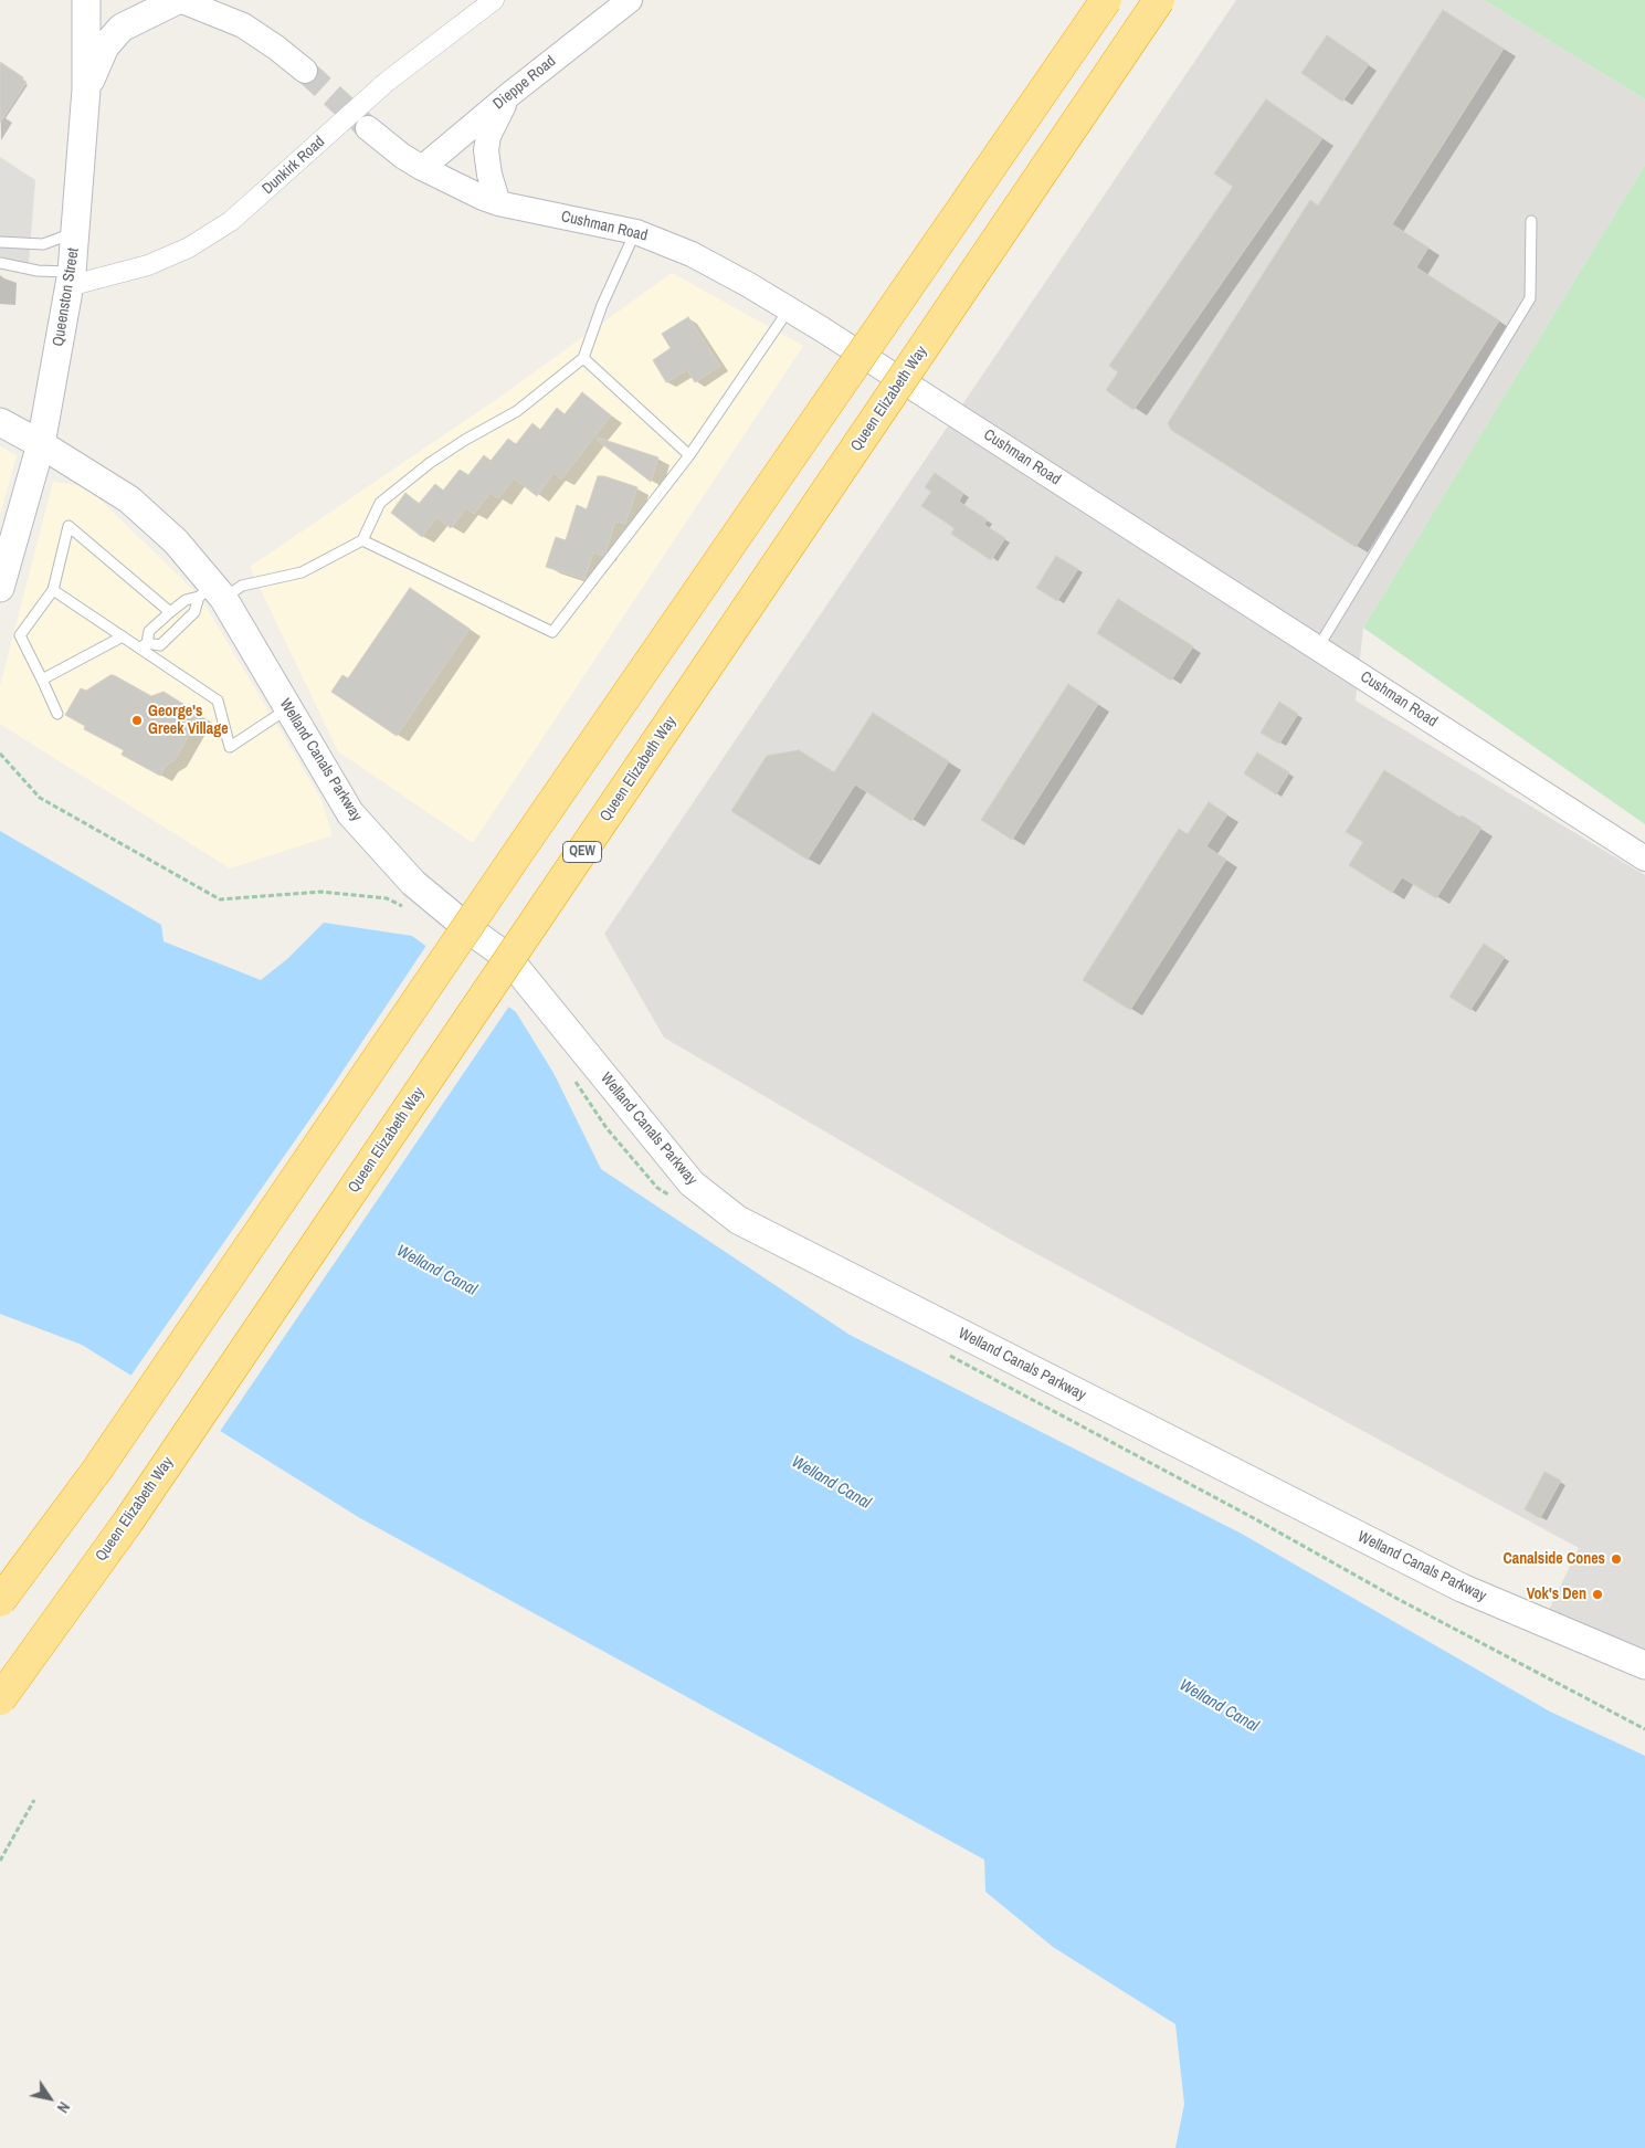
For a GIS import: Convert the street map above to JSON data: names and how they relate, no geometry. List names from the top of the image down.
{
  "streets": {
    "highway": ["Queen Elizabeth Way", "QEW"],
    "main road": ["Queenston Street", "Welland Canals Parkway"],
    "street": ["Dieppe Road", "Dunkirk Road", "Cushman Road"]
  },
  "crossings": [
    ["Dieppe Road", "Cushman Road"],
    ["Dunkirk Road", "Queenston Street"],
    ["Queenston Street", "Welland Canals Parkway"]
  ],
  "water": ["Welland Canal"],
  "places": ["George's Greek Village", "Canalside Cones", "Vok's Den"],
  "north": "bottom right"
}
